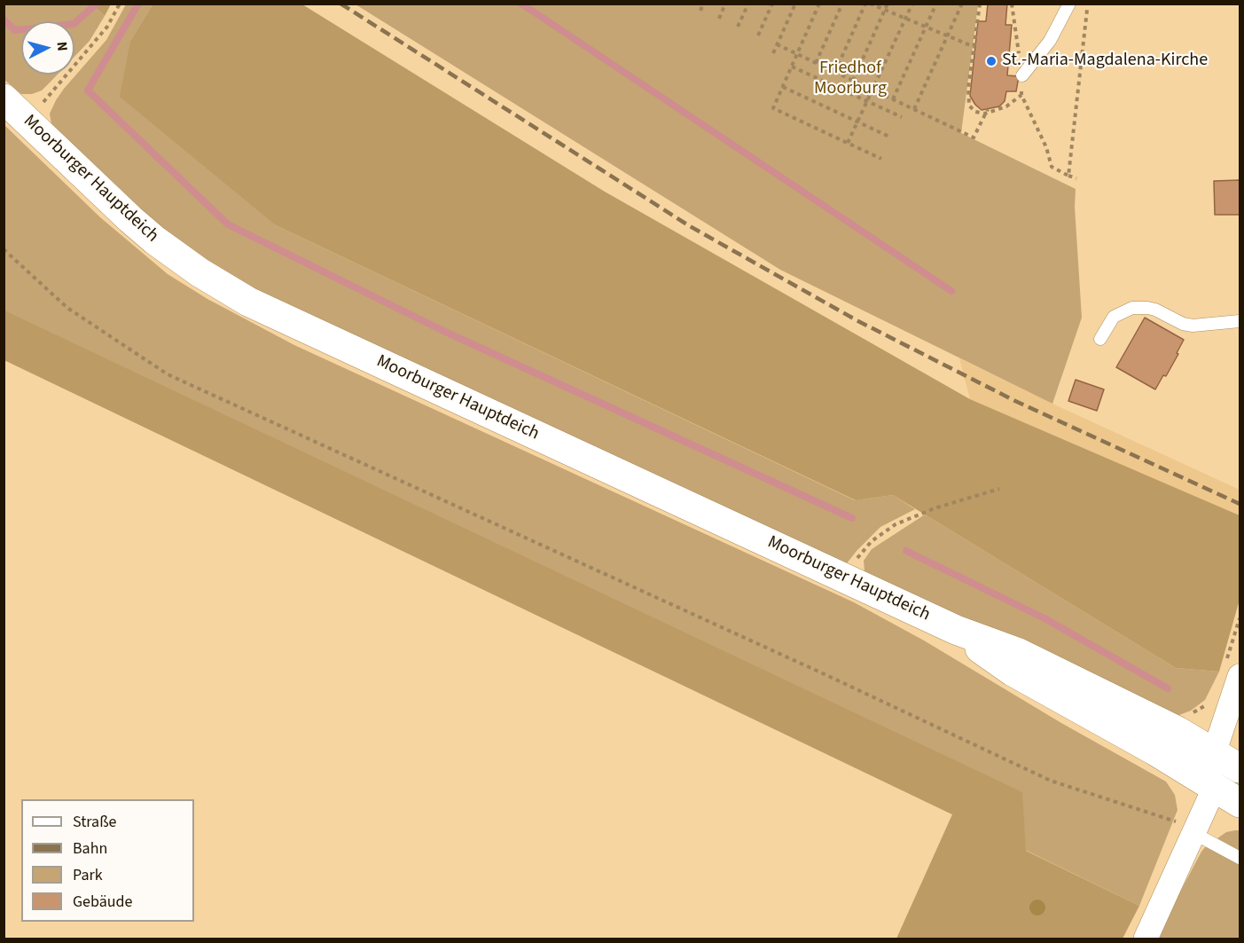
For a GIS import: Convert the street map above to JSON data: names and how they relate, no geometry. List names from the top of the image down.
{
  "streets": {
    "main road": ["Moorburger Hauptdeich"]
  },
  "parks": ["Friedhof Moorburg"],
  "places": ["St.-Maria-Magdalena-Kirche"],
  "legend": [
    "Straße",
    "Bahn",
    "Park",
    "Gebäude"
  ],
  "north": "right"
}
